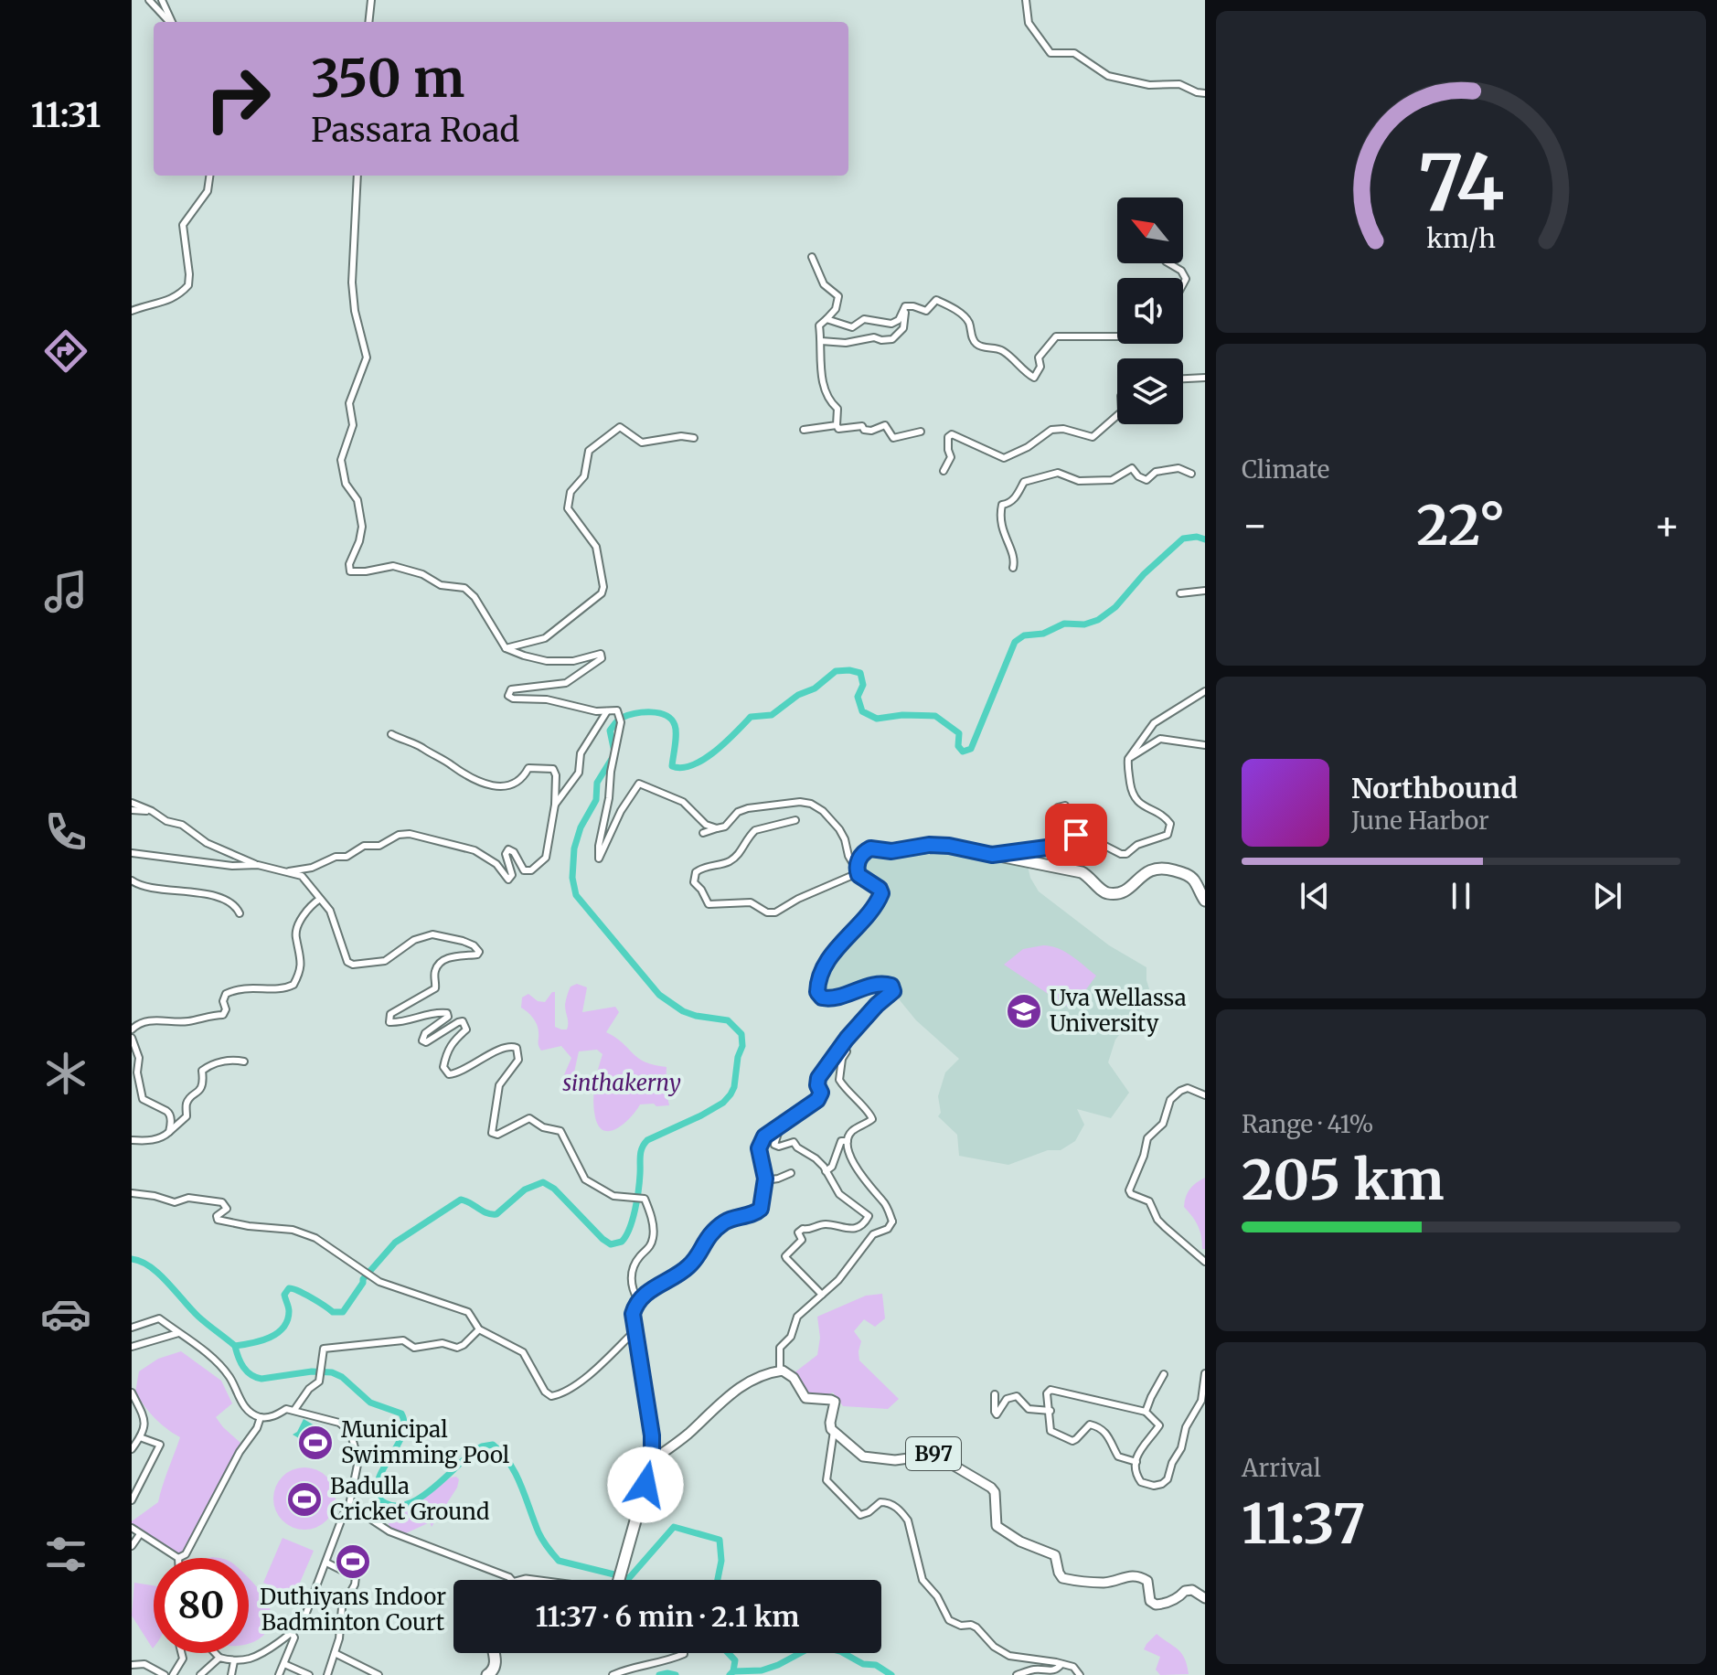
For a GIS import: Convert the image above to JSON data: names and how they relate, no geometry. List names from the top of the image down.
{
  "streets": {
    "main road": ["B97"]
  },
  "parks": ["sinthakerny"],
  "places": {
    "school or university": ["Uva Wellassa University"],
    "sports": ["Municipal Swimming Pool", "Badulla Cricket Ground", "Duthiyans Indoor Badminton Court"]
  },
  "north": "top left",
  "page": {
    "tabs": "11:31",
    "turn": ["350 m", "Passara Road"],
    "tile": [
      "Climate",
      ["Range · 41%", "205 km"],
      ["Arrival", "11:37"]
    ],
    "heat": ["−", "22°", "+"],
    "song": ["Northbound", "June Harbor"],
    "limit": "80",
    "trip": "11:37 · 6 min · 2.1 km",
    "gauge": ["74", "km/h"]
  }
}
